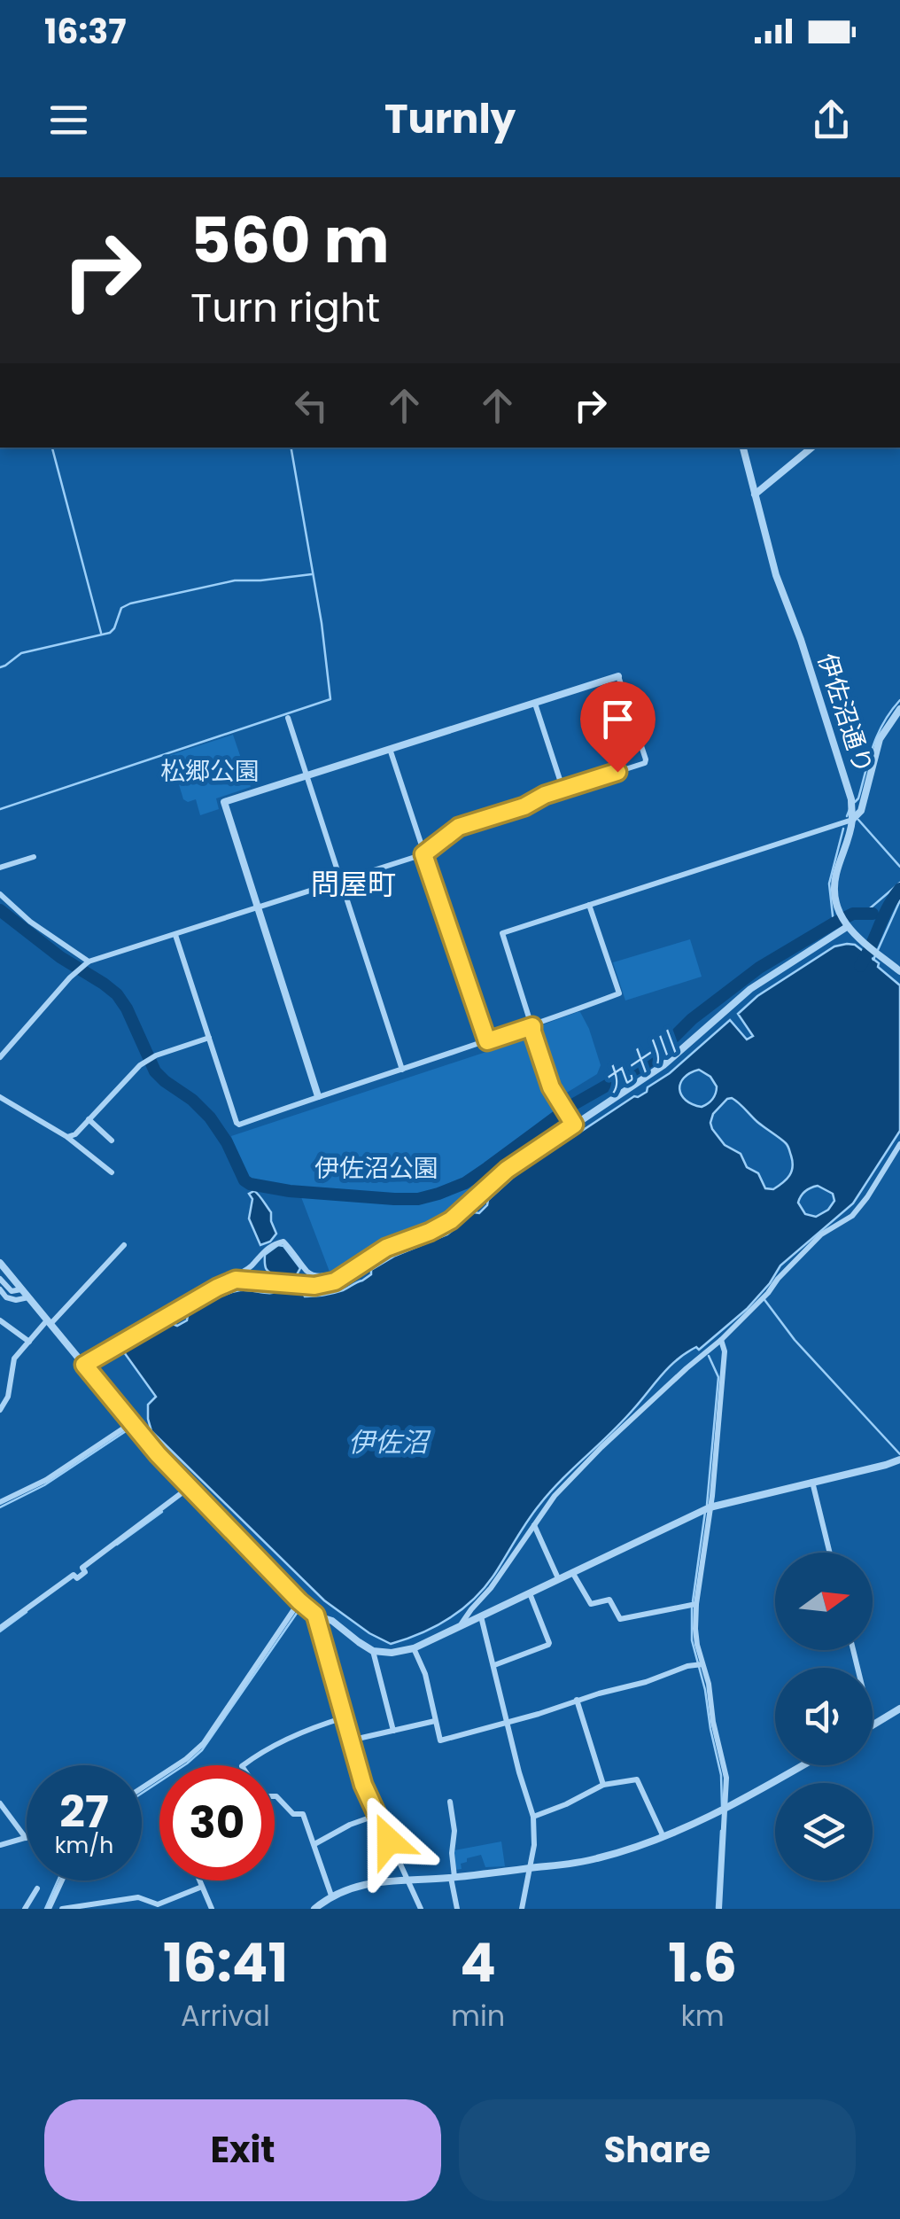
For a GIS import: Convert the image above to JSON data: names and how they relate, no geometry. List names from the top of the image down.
{
  "streets": {
    "street": ["伊佐沼通り"]
  },
  "districts": ["問屋町"],
  "water": ["九十川", "伊佐沼"],
  "parks": ["松郷公園", "伊佐沼公園"],
  "north": "right",
  "page": {
    "status": "16:37",
    "header": "Turnly",
    "turn": ["560 m", "Turn right"],
    "speed": "27 km/h",
    "limit": "30",
    "eta": [
      "16:41",
      "Arrival",
      "4",
      "min",
      "1.6",
      "km"
    ],
    "buttons": ["Exit", "Share"]
  }
}
